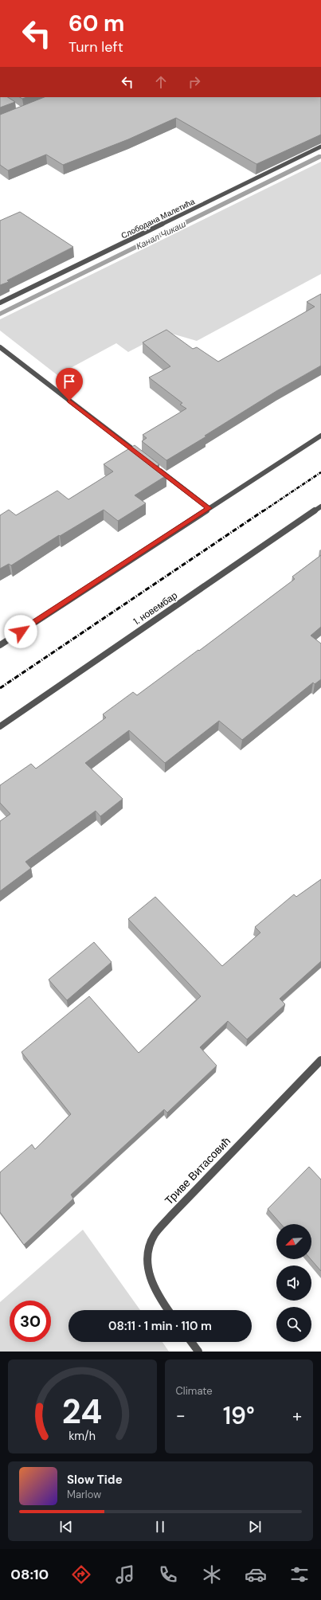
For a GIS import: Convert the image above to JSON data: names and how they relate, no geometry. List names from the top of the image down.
{
  "streets": {
    "street": ["Слободана Малетића", "1. новембар", "Триве Витасовић"]
  },
  "water": ["Канал Чикаш"],
  "north": "bottom left",
  "page": {
    "turn": ["60 m", "Turn left"],
    "limit": "30",
    "trip": "08:11 · 1 min · 110 m",
    "tile": "Climate",
    "heat": ["−", "19°", "+"],
    "song": ["Slow Tide", "Marlow"],
    "tabs": "08:10",
    "gauge": ["24", "km/h"]
  }
}
